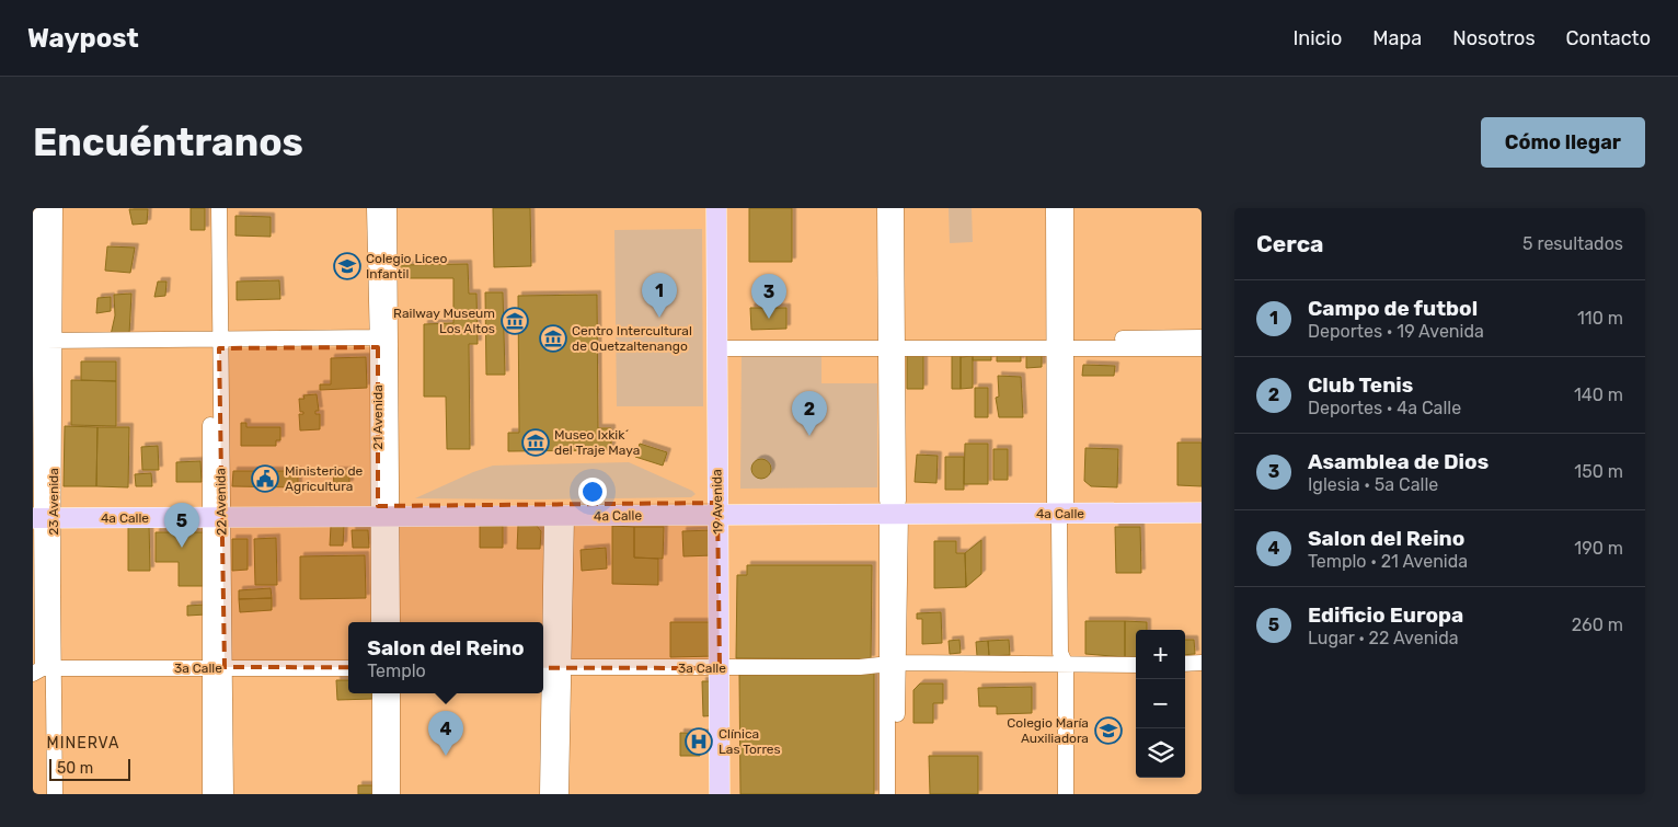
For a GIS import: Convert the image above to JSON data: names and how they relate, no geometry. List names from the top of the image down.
{
  "streets": {
    "main road": ["19 Avenida", "4a Calle"],
    "street": [
      "21 Avenida",
      "23 Avenida",
      "22 Avenida",
      "3a Calle"
    ]
  },
  "crossings": [
    ["21 Avenida", "4a Calle"],
    ["23 Avenida", "4a Calle"],
    ["23 Avenida", "3a Calle"],
    ["22 Avenida", "4a Calle"],
    ["22 Avenida", "3a Calle"],
    ["19 Avenida", "4a Calle"],
    ["19 Avenida", "3a Calle"]
  ],
  "districts": ["MINERVA"],
  "places": {
    "school or university": ["Colegio Liceo Infantil", "Colegio María Auxiliadora"],
    "museum": ["Railway Museum Los Altos", "Centro Intercultural de Quetzaltenango", "Museo Ixkik´ del Traje Maya"],
    "public building": ["Ministerio de Agricultura"],
    "hospital": ["Clínica Las Torres"]
  },
  "scale_bar": "50 m",
  "page": {
    "header": "Waypost",
    "nav": [
      "Inicio",
      "Mapa",
      "Nosotros",
      "Contacto"
    ],
    "buttons": "Cómo llegar",
    "title": "Encuéntranos",
    "heading": ["Cerca", "5 resultados"],
    "pins": [
      "1",
      "3",
      "2",
      "5",
      "4"
    ],
    "list": [
      {
        "mark": "1",
        "name": "Campo de futbol",
        "note": "Deportes · 19 Avenida",
        "value": "110 m"
      },
      {
        "mark": "2",
        "name": "Club Tenis",
        "note": "Deportes · 4a Calle",
        "value": "140 m"
      },
      {
        "mark": "3",
        "name": "Asamblea de Dios",
        "note": "Iglesia · 5a Calle",
        "value": "150 m"
      },
      {
        "mark": "4",
        "name": "Salon del Reino",
        "note": "Templo · 21 Avenida",
        "value": "190 m"
      },
      {
        "mark": "5",
        "name": "Edificio Europa",
        "note": "Lugar · 22 Avenida",
        "value": "260 m"
      }
    ],
    "popup": ["Salon del Reino", "Templo"],
    "map_buttons": ["+", "−"],
    "scale": "50 m"
  }
}
